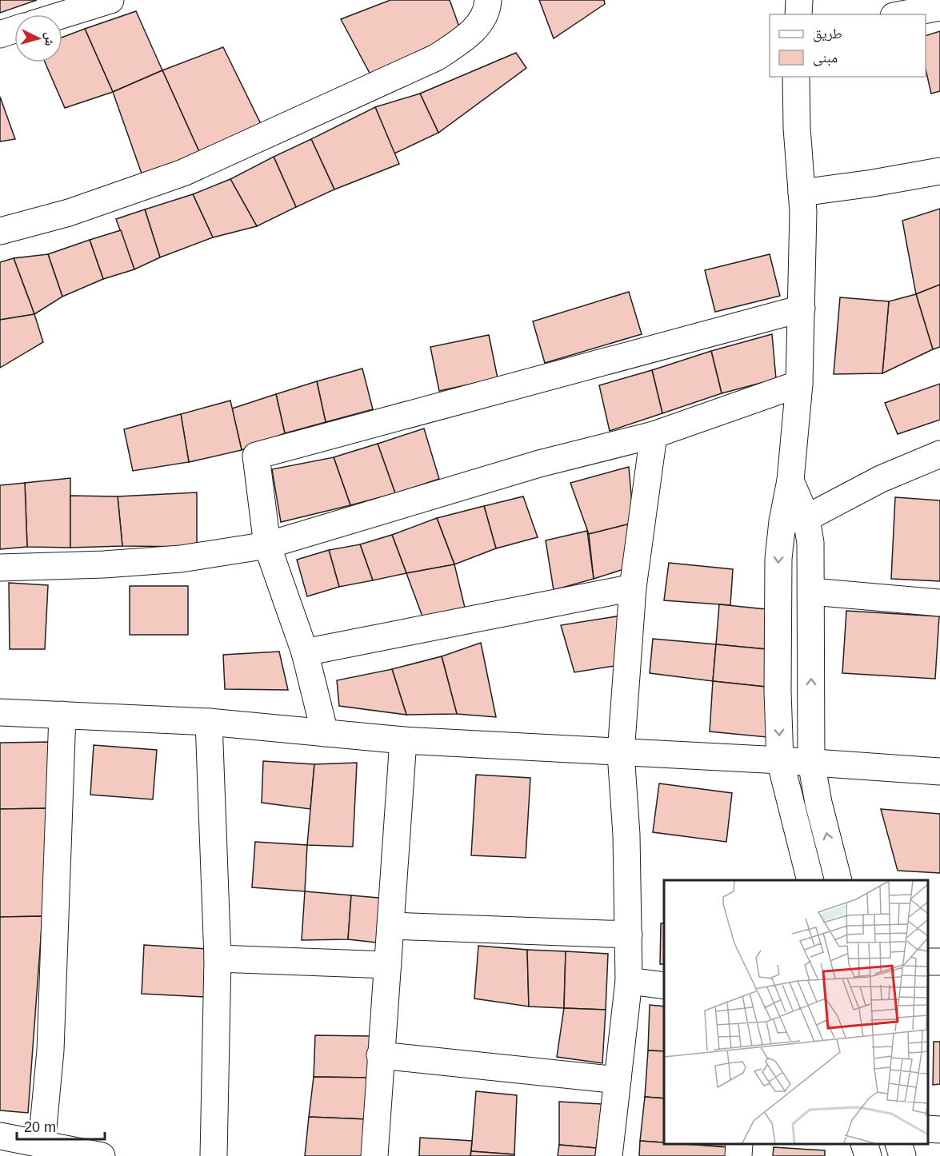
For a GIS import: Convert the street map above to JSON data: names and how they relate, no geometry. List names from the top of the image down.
{
  "legend": ["طريق", "مبنى"],
  "scale_bar": "20 m",
  "north": "right"
}
